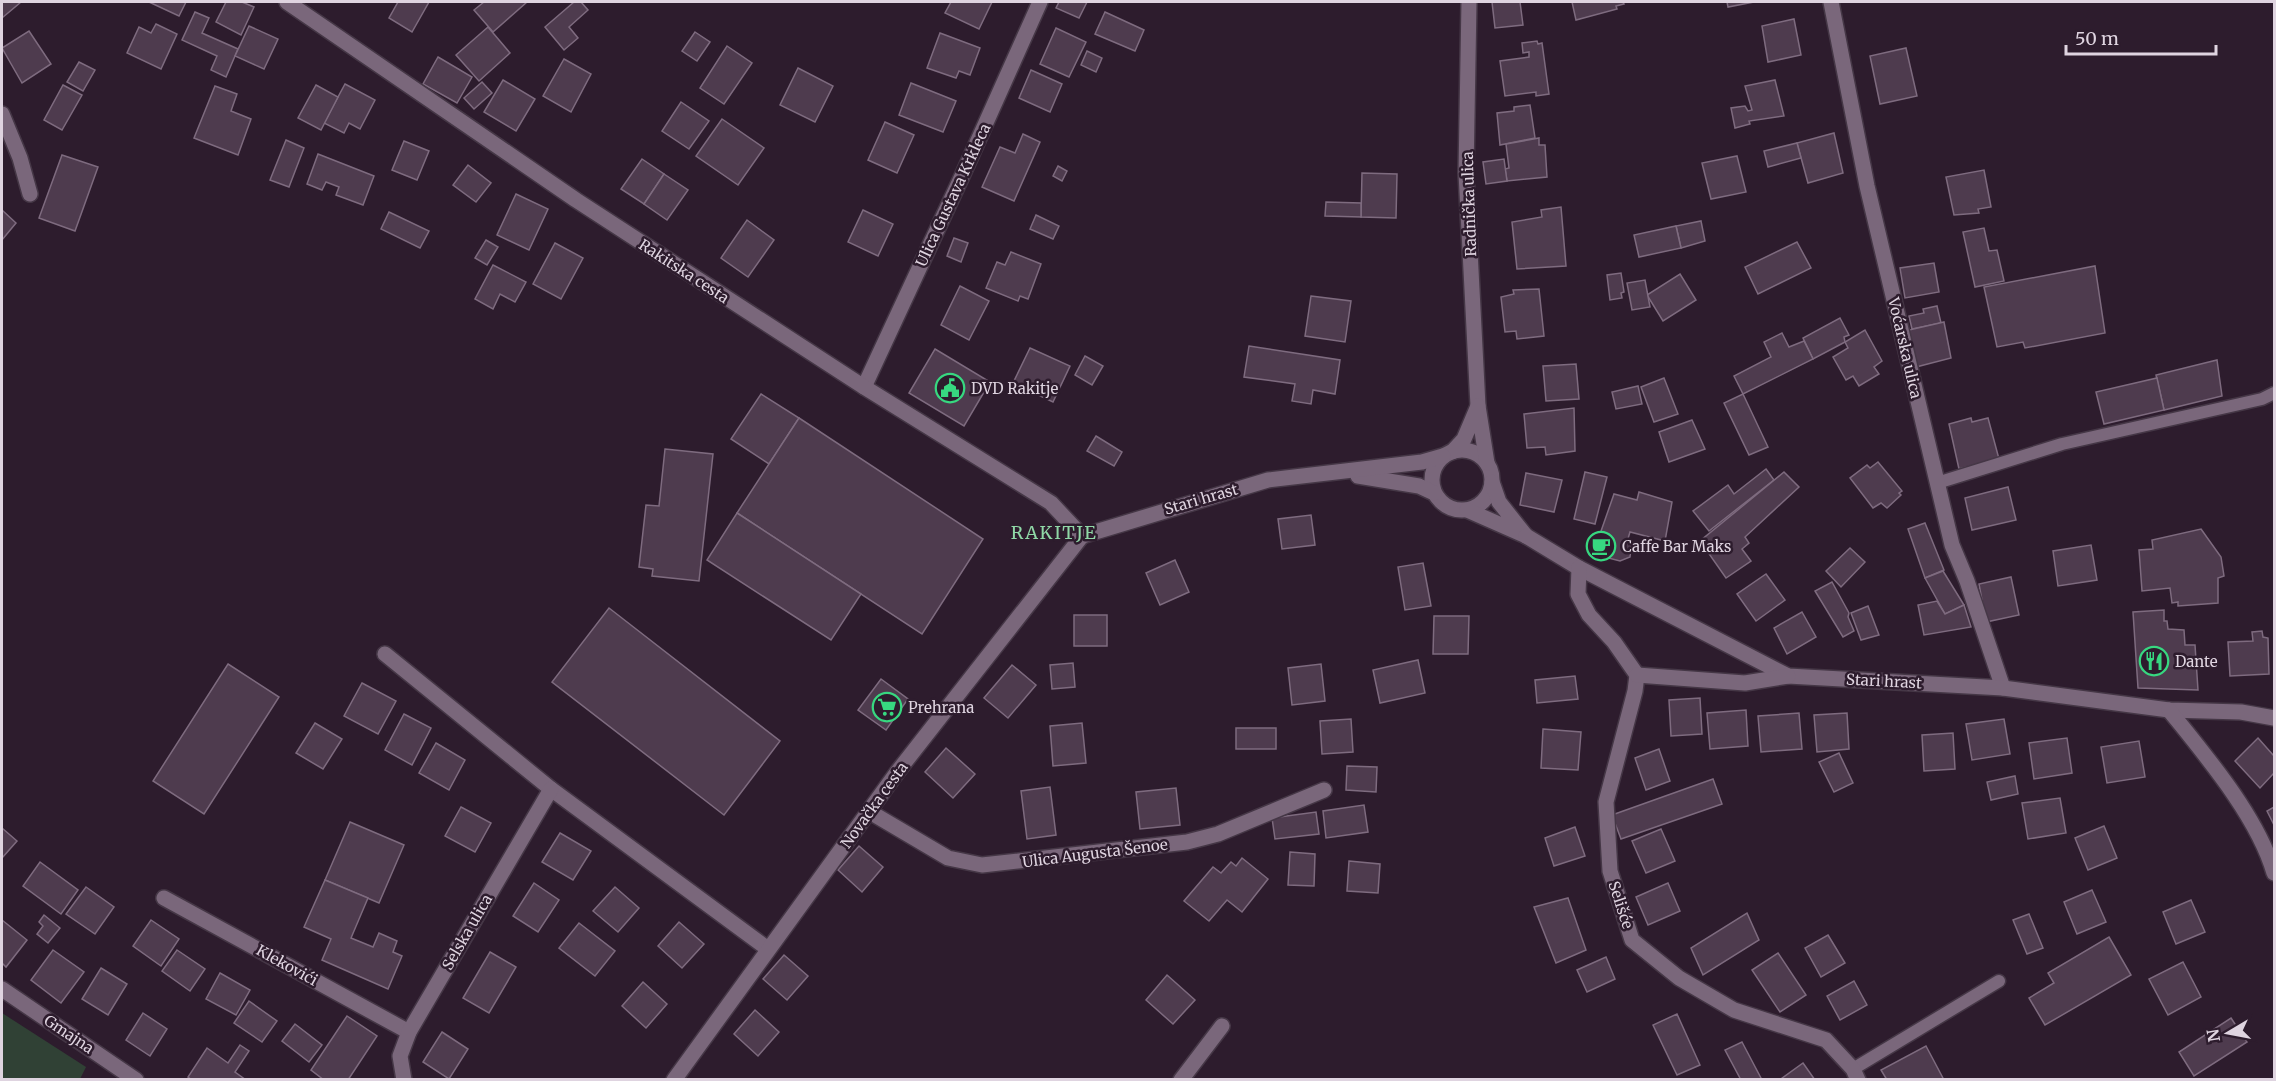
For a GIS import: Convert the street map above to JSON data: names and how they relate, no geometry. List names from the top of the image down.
{
  "streets": {
    "street": [
      "Ulica Gustava Krkleca",
      "Radnička ulica",
      "Rakitska cesta",
      "Voćarska ulica",
      "Stari hrast",
      "Novačka cesta",
      "Ulica Augusta Šenoe",
      "Selišće",
      "Selska ulica",
      "Klekovići",
      "Gmajna"
    ]
  },
  "crossings": [
    ["Ulica Gustava Krkleca", "Rakitska cesta"],
    ["Radnička ulica", "Stari hrast"],
    ["Rakitska cesta", "Stari hrast"],
    ["Rakitska cesta", "Novačka cesta"],
    ["Voćarska ulica", "Stari hrast"],
    ["Stari hrast", "Novačka cesta"],
    ["Novačka cesta", "Ulica Augusta Šenoe"],
    ["Selska ulica", "Klekovići"]
  ],
  "districts": ["RAKITJE"],
  "places": {
    "public building": ["DVD Rakitje"],
    "cafe": ["Caffe Bar Maks"],
    "restaurant": ["Dante"],
    "supermarket": ["Prehrana"]
  },
  "scale_bar": "50 m",
  "north": "left"
}
